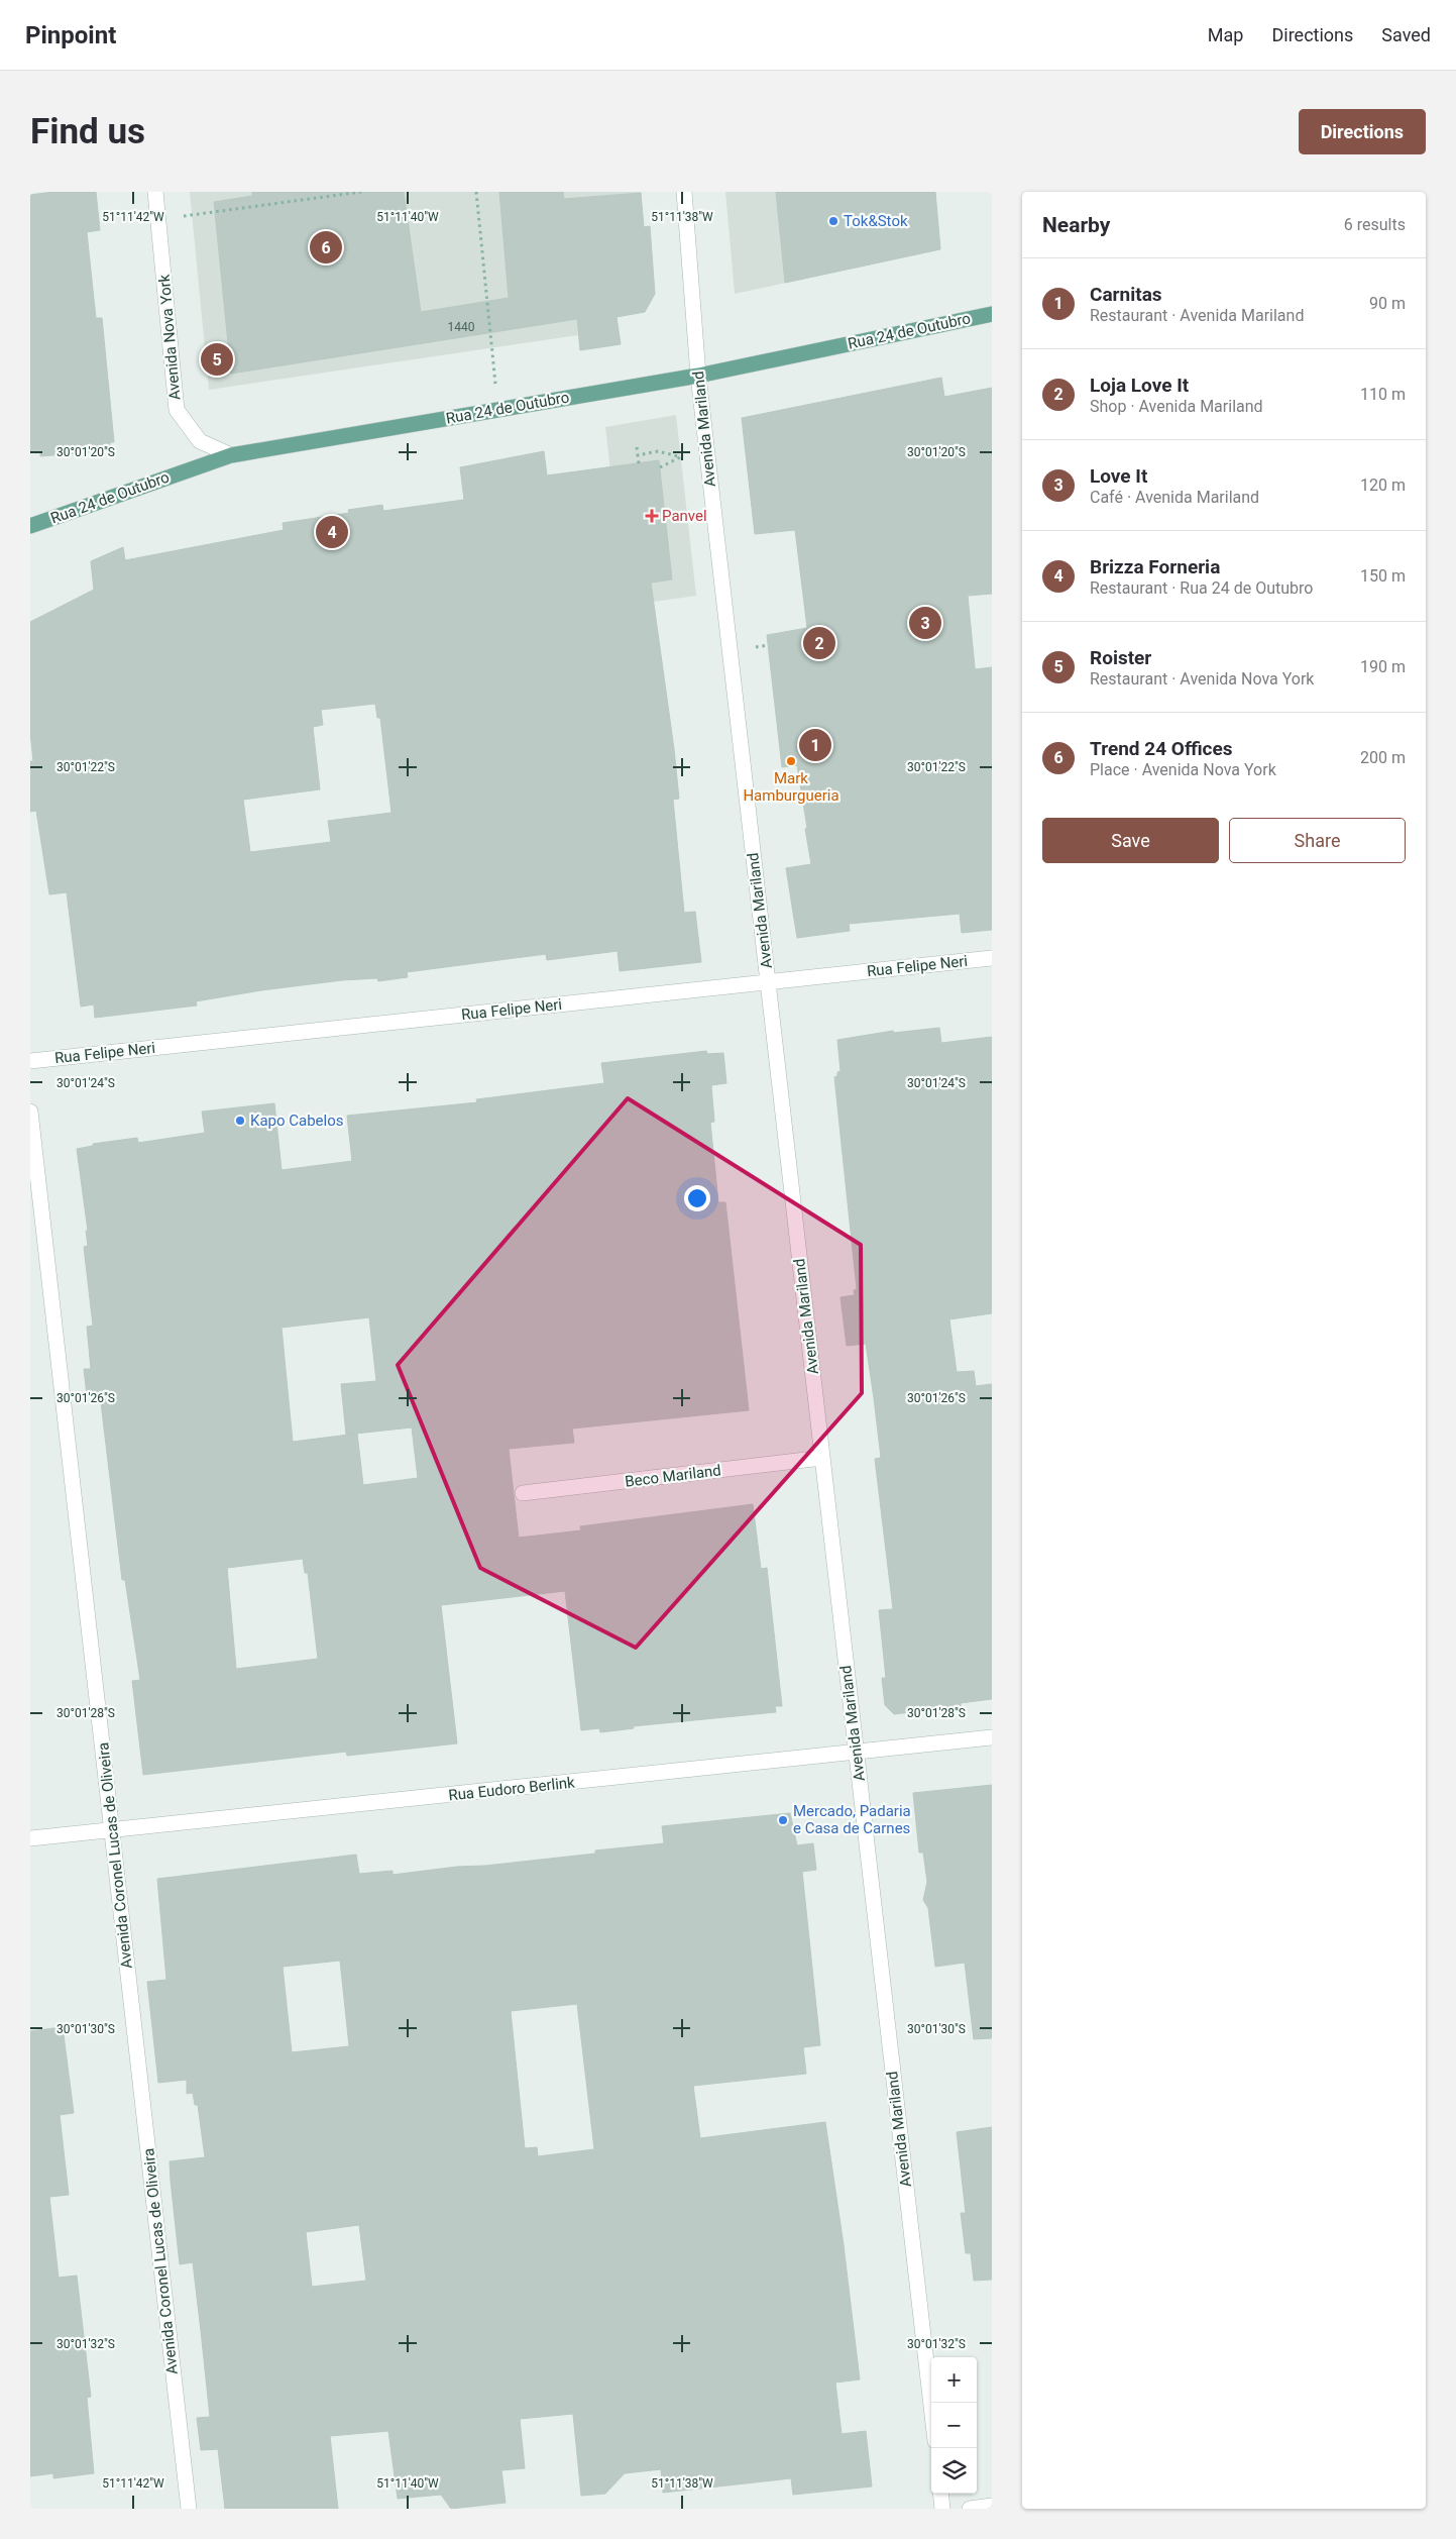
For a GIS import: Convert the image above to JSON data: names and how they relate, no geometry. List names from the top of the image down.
{
  "streets": {
    "main road": ["Rua 24 de Outubro"],
    "street": [
      "Avenida Nova York",
      "Avenida Mariland",
      "Rua Felipe Neri",
      "Beco Mariland",
      "Rua Eudoro Berlink",
      "Avenida Coronel Lucas de Oliveira"
    ]
  },
  "crossings": [
    ["Rua 24 de Outubro", "Avenida Nova York"],
    ["Rua 24 de Outubro", "Avenida Mariland"],
    ["Avenida Mariland", "Rua Felipe Neri"],
    ["Avenida Mariland", "Beco Mariland"],
    ["Avenida Mariland", "Rua Eudoro Berlink"],
    ["Rua Eudoro Berlink", "Avenida Coronel Lucas de Oliveira"]
  ],
  "places": {
    "other": [
      "Tok&Stok",
      "Mark Hamburgueria",
      "Kapo Cabelos",
      "Mercado, Padaria e Casa de Carnes"
    ],
    "health": ["Panvel"]
  },
  "house_numbers": ["1440"],
  "page": {
    "header": "Pinpoint",
    "nav": ["Map", "Directions", "Saved"],
    "buttons": [
      "Directions",
      ["Save", "Share"]
    ],
    "title": "Find us",
    "heading": ["Nearby", "6 results"],
    "pins": [
      "6",
      "5",
      "4",
      "3",
      "2",
      "1"
    ],
    "list": [
      {
        "mark": "1",
        "name": "Carnitas",
        "note": "Restaurant · Avenida Mariland",
        "value": "90 m"
      },
      {
        "mark": "2",
        "name": "Loja Love It",
        "note": "Shop · Avenida Mariland",
        "value": "110 m"
      },
      {
        "mark": "3",
        "name": "Love It",
        "note": "Café · Avenida Mariland",
        "value": "120 m"
      },
      {
        "mark": "4",
        "name": "Brizza Forneria",
        "note": "Restaurant · Rua 24 de Outubro",
        "value": "150 m"
      },
      {
        "mark": "5",
        "name": "Roister",
        "note": "Restaurant · Avenida Nova York",
        "value": "190 m"
      },
      {
        "mark": "6",
        "name": "Trend 24 Offices",
        "note": "Place · Avenida Nova York",
        "value": "200 m"
      }
    ],
    "map_buttons": ["+", "−"]
  },
  "coordinates": [
    "51°11'42\"W",
    "51°11'40\"W",
    "51°11'38\"W",
    "30°01'20\"S",
    "30°01'22\"S",
    "30°01'24\"S",
    "30°01'26\"S",
    "30°01'28\"S",
    "30°01'30\"S",
    "30°01'32\"S"
  ]
}
